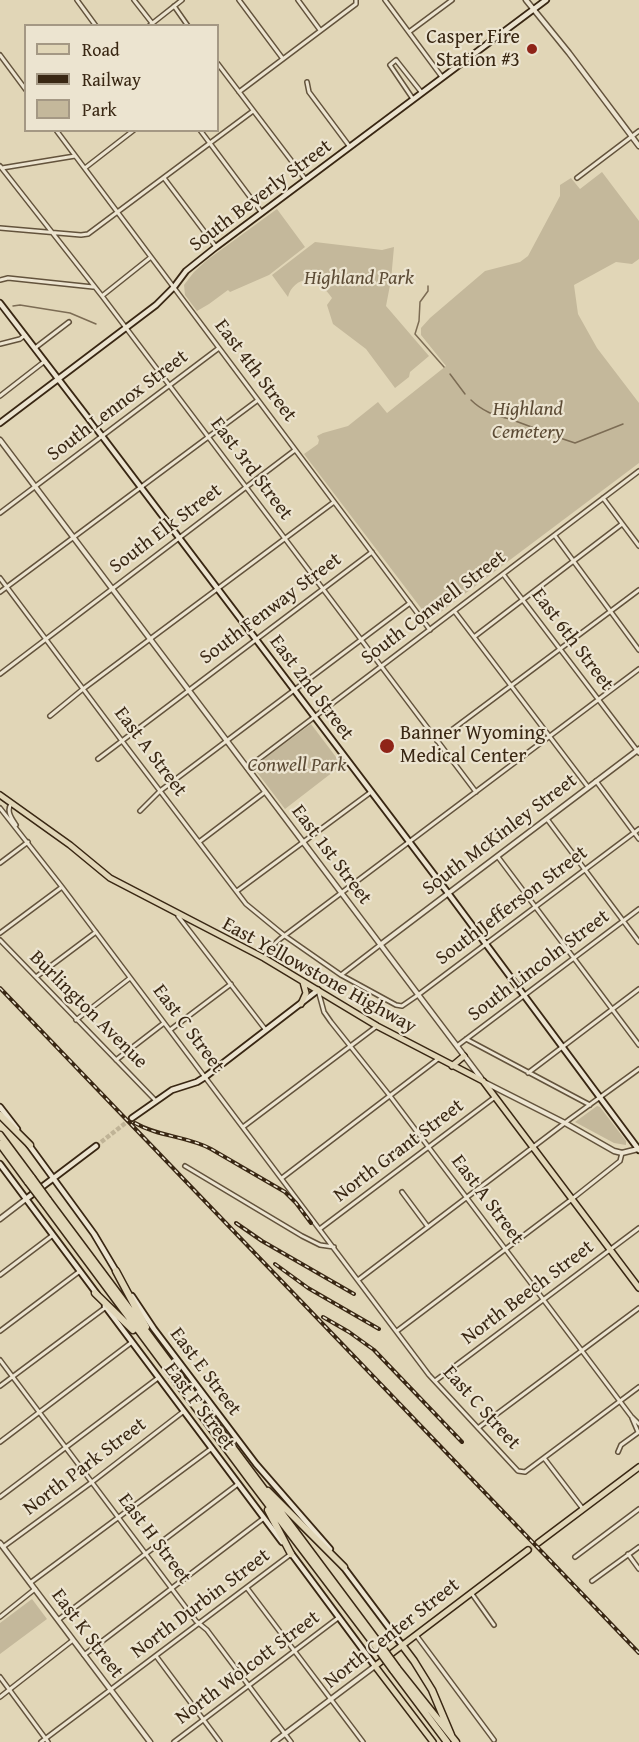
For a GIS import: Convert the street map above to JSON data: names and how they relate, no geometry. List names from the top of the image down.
{
  "streets": {
    "main road": [
      "South Beverly Street",
      "East 2nd Street",
      "East 1st Street",
      "East Yellowstone Highway",
      "East E Street",
      "East F Street",
      "North Center Street"
    ],
    "street": [
      "East 4th Street",
      "South Lennox Street",
      "East 3rd Street",
      "South Elk Street",
      "South Conwell Street",
      "South Fenway Street",
      "East 6th Street",
      "East A Street",
      "South McKinley Street",
      "South Jefferson Street",
      "South Lincoln Street",
      "Burlington Avenue",
      "East C Street",
      "North Grant Street",
      "North Beech Street",
      "North Park Street",
      "East H Street",
      "North Durbin Street",
      "East K Street",
      "North Wolcott Street"
    ]
  },
  "crossings": [
    ["South Beverly Street", "East 4th Street"],
    ["South Beverly Street", "East 3rd Street"],
    ["South Beverly Street", "East 2nd Street"],
    ["East 4th Street", "South Lennox Street"],
    ["East 4th Street", "South Elk Street"],
    ["East 4th Street", "South Conwell Street"],
    ["East 4th Street", "South Fenway Street"],
    ["South Lennox Street", "East 3rd Street"],
    ["South Lennox Street", "East 2nd Street"],
    ["South Lennox Street", "East 1st Street"],
    ["East 3rd Street", "South Elk Street"],
    ["East 3rd Street", "South Conwell Street"],
    ["East 3rd Street", "South Fenway Street"],
    ["South Elk Street", "East 2nd Street"],
    ["South Elk Street", "East A Street"],
    ["South Elk Street", "East 1st Street"],
    ["South Conwell Street", "East 6th Street"],
    ["South Conwell Street", "East 2nd Street"],
    ["South Conwell Street", "East 1st Street"],
    ["South Fenway Street", "East 2nd Street"],
    ["South Fenway Street", "East A Street"],
    ["South Fenway Street", "East 1st Street"],
    ["East 6th Street", "South McKinley Street"],
    ["East 2nd Street", "South McKinley Street"],
    ["East 2nd Street", "South Jefferson Street"],
    ["East 2nd Street", "South Lincoln Street"],
    ["East A Street", "South Jefferson Street"],
    ["East A Street", "East Yellowstone Highway"],
    ["East A Street", "North Grant Street"],
    ["East A Street", "North Beech Street"],
    ["South McKinley Street", "East 1st Street"],
    ["East 1st Street", "South Jefferson Street"],
    ["East 1st Street", "South Lincoln Street"],
    ["East 1st Street", "East Yellowstone Highway"],
    ["East 1st Street", "North Grant Street"],
    ["East 1st Street", "North Beech Street"],
    ["East Yellowstone Highway", "East C Street"],
    ["East C Street", "North Grant Street"],
    ["East C Street", "North Beech Street"],
    ["East E Street", "North Center Street"],
    ["East F Street", "North Park Street"],
    ["East F Street", "North Durbin Street"],
    ["East F Street", "North Center Street"],
    ["East F Street", "North Wolcott Street"],
    ["North Park Street", "East H Street"],
    ["North Park Street", "East K Street"],
    ["East H Street", "North Durbin Street"],
    ["East H Street", "North Center Street"],
    ["East H Street", "North Wolcott Street"],
    ["North Durbin Street", "East K Street"]
  ],
  "parks": ["Highland Park", "Highland Cemetery", "Conwell Park"],
  "places": ["Casper Fire Station #3", "Banner Wyoming Medical Center"],
  "legend": ["Road", "Railway", "Park"]
}
